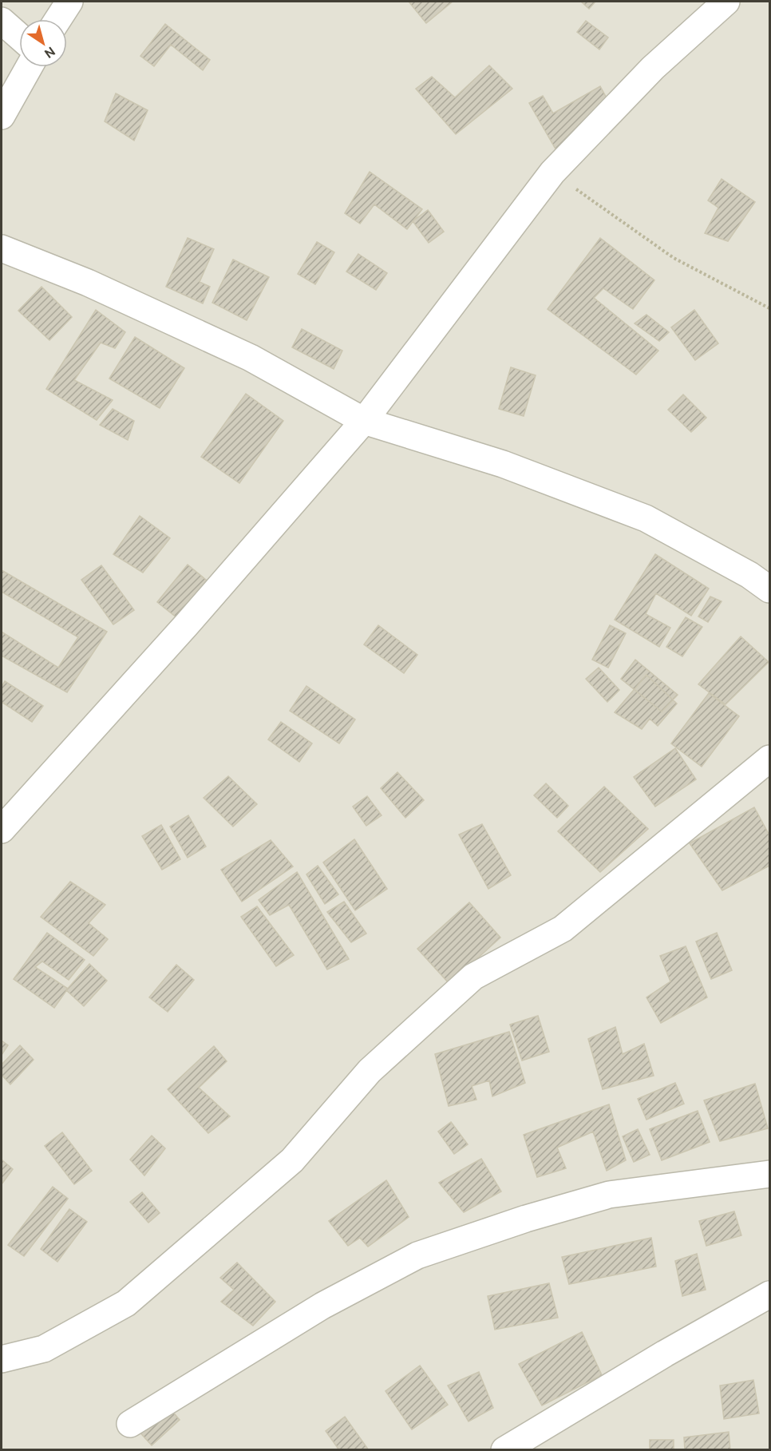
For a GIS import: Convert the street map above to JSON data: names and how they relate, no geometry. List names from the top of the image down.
{
  "north": "bottom right"
}
